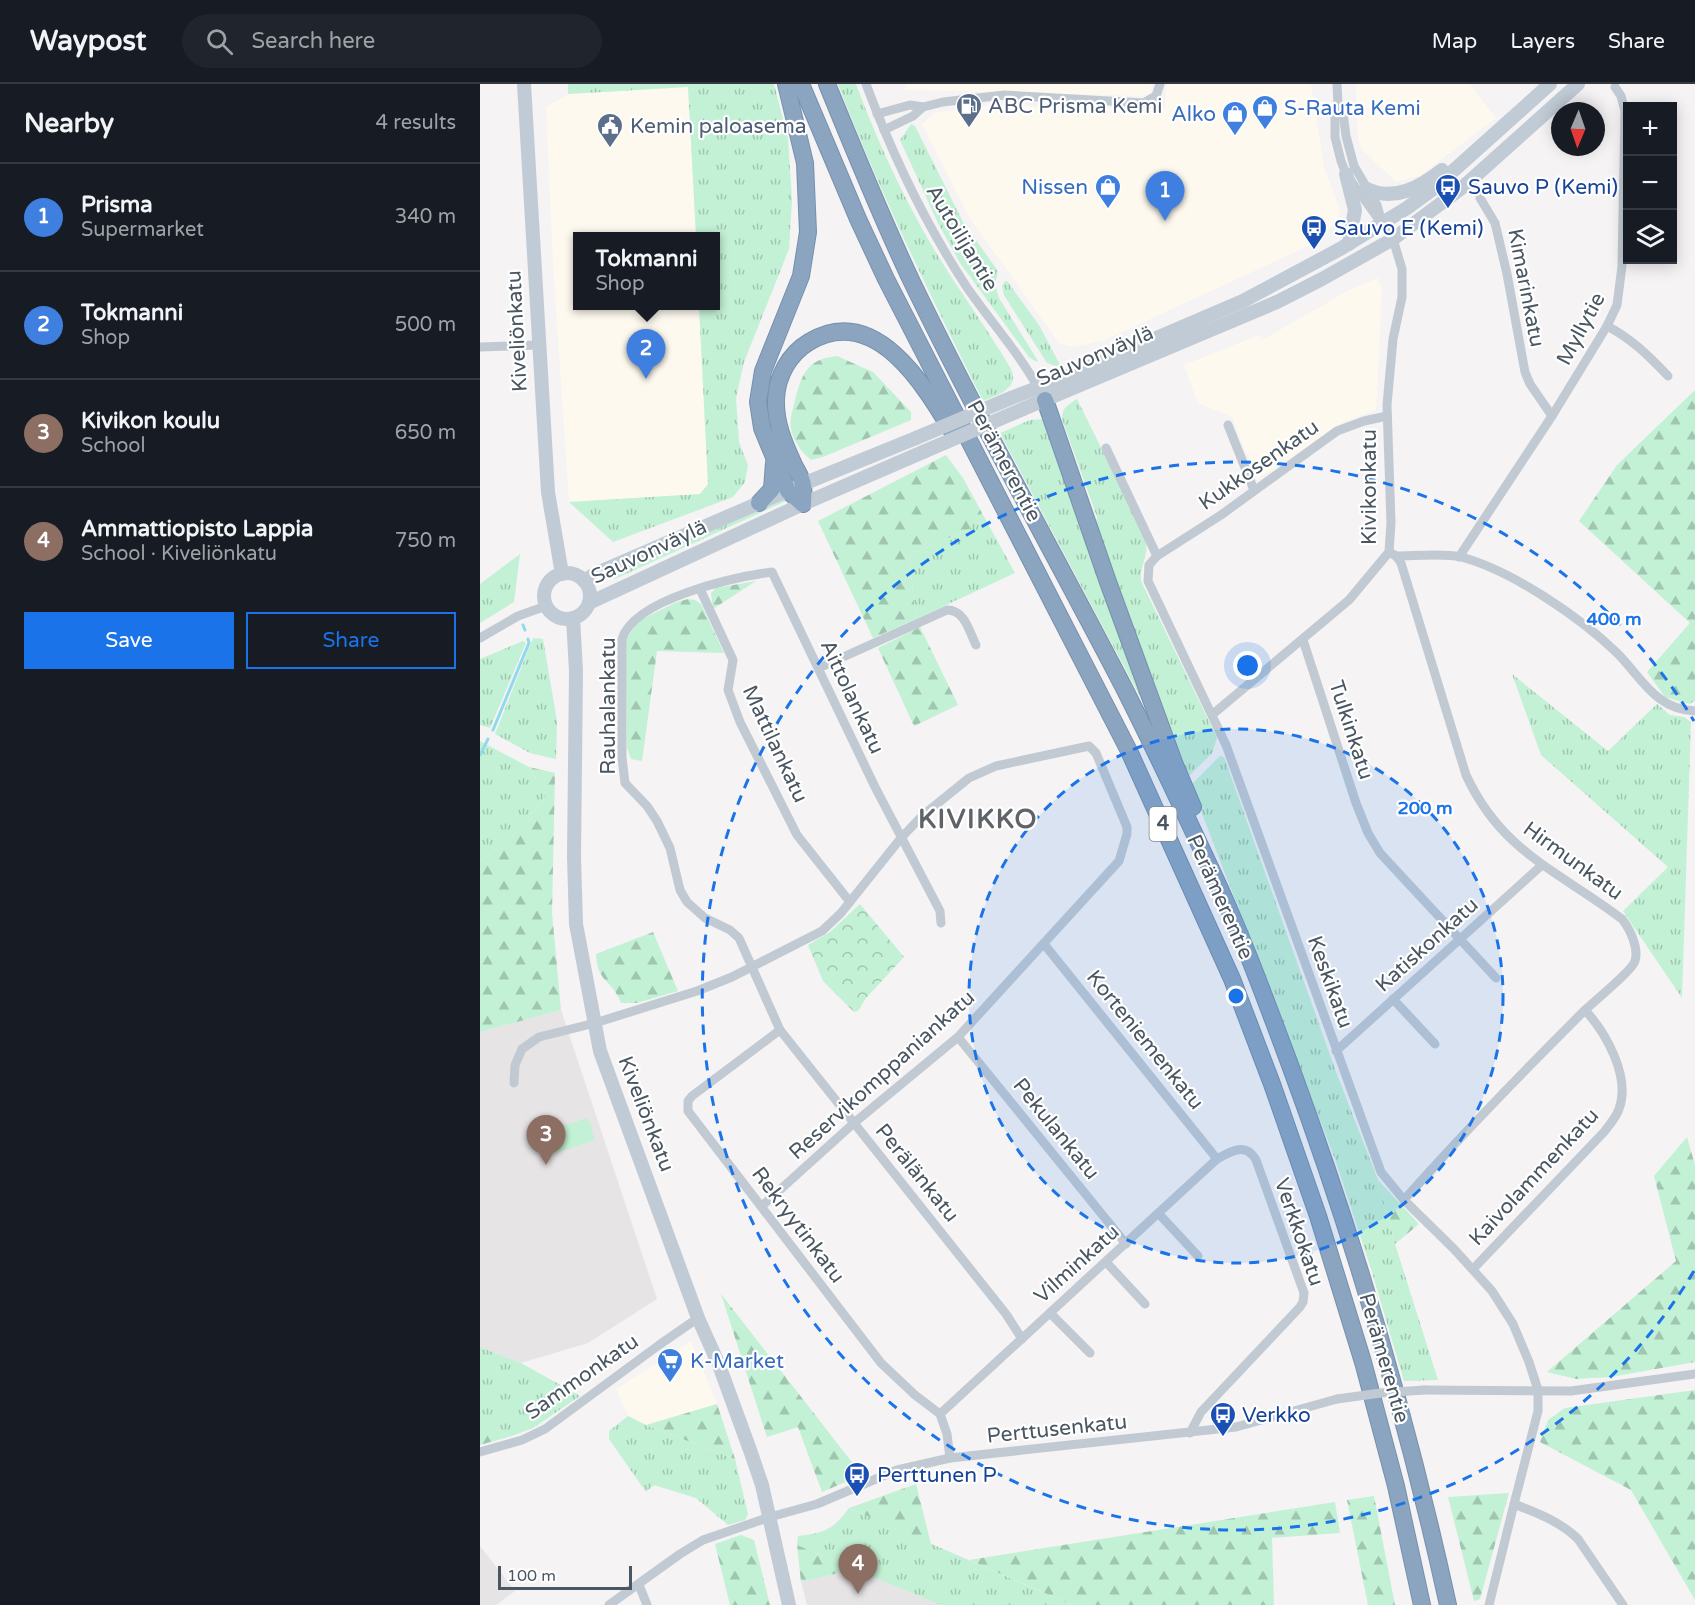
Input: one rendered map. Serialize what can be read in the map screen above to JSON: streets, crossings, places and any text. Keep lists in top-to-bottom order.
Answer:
{
  "streets": {
    "highway": ["Perämerentie", "4"],
    "main road": ["Kiveliönkatu", "Sauvonväylä"],
    "street": [
      "Autoilijantie",
      "Kimarinkatu",
      "Myllytie",
      "Kukkosenkatu",
      "Kivikonkatu",
      "Aittolankatu",
      "Rauhalankatu",
      "Tulkinkatu",
      "Mattilankatu",
      "Hirmunkatu",
      "Katiskonkatu",
      "Keskikatu",
      "Korteniemenkatu",
      "Reservikomppaniankatu",
      "Pekulankatu",
      "Perälänkatu",
      "Kaivolammenkatu",
      "Rekryytinkatu",
      "Verkkokatu",
      "Vilminkatu",
      "Sammonkatu",
      "Perttusenkatu"
    ]
  },
  "crossings": [
    ["Autoilijantie", "Sauvonväylä"],
    ["Kimarinkatu", "Myllytie"],
    ["Kiveliönkatu", "Sauvonväylä"],
    ["Kiveliönkatu", "Sammonkatu"],
    ["Kiveliönkatu", "Perttusenkatu"],
    ["Sauvonväylä", "Kivikonkatu"],
    ["Kukkosenkatu", "Kivikonkatu"],
    ["Kukkosenkatu", "Keskikatu"],
    ["Kivikonkatu", "Tulkinkatu"],
    ["Kivikonkatu", "Hirmunkatu"],
    ["Kivikonkatu", "Keskikatu"],
    ["Aittolankatu", "Rauhalankatu"],
    ["Aittolankatu", "Reservikomppaniankatu"],
    ["Rauhalankatu", "Mattilankatu"],
    ["Rauhalankatu", "Perälänkatu"],
    ["Tulkinkatu", "Katiskonkatu"],
    ["Hirmunkatu", "Katiskonkatu"],
    ["Hirmunkatu", "Keskikatu"],
    ["Hirmunkatu", "Kaivolammenkatu"],
    ["Katiskonkatu", "Keskikatu"],
    ["Keskikatu", "Kaivolammenkatu"],
    ["Keskikatu", "Perttusenkatu"],
    ["Korteniemenkatu", "Reservikomppaniankatu"],
    ["Korteniemenkatu", "Vilminkatu"],
    ["Reservikomppaniankatu", "Pekulankatu"],
    ["Reservikomppaniankatu", "Perälänkatu"],
    ["Reservikomppaniankatu", "Rekryytinkatu"],
    ["Pekulankatu", "Vilminkatu"],
    ["Perälänkatu", "Rekryytinkatu"],
    ["Perälänkatu", "Vilminkatu"],
    ["Rekryytinkatu", "Vilminkatu"],
    ["Verkkokatu", "Vilminkatu"],
    ["Verkkokatu", "Perttusenkatu"]
  ],
  "districts": ["KIVIKKO"],
  "places": {
    "fuel station": ["ABC Prisma Kemi"],
    "shop": ["S-Rauta Kemi", "Alko", "Nissen"],
    "public building": ["Kemin paloasema"],
    "bus stop": [
      "Sauvo P (Kemi)",
      "Sauvo E (Kemi)",
      "Verkko",
      "Perttunen P"
    ],
    "supermarket": ["K-Market"]
  },
  "scale_bar": "100 m",
  "north": "bottom",
  "page": {
    "header": "Waypost",
    "search": "Search here",
    "nav": ["Map", "Layers", "Share"],
    "heading": ["Nearby", "4 results"],
    "map_buttons": ["+", "−"],
    "list": [
      {
        "mark": "1",
        "name": "Prisma",
        "note": "Supermarket",
        "value": "340 m"
      },
      {
        "mark": "2",
        "name": "Tokmanni",
        "note": "Shop",
        "value": "500 m"
      },
      {
        "mark": "3",
        "name": "Kivikon koulu",
        "note": "School",
        "value": "650 m"
      },
      {
        "mark": "4",
        "name": "Ammattiopisto Lappia",
        "note": "School · Kiveliönkatu",
        "value": "750 m"
      }
    ],
    "pins": [
      "1",
      "2",
      "3",
      "4"
    ],
    "popup": ["Tokmanni", "Shop"],
    "buttons": ["Save", "Share"],
    "scale": "100 m"
  },
  "rings": ["400 m", "200 m"]
}
